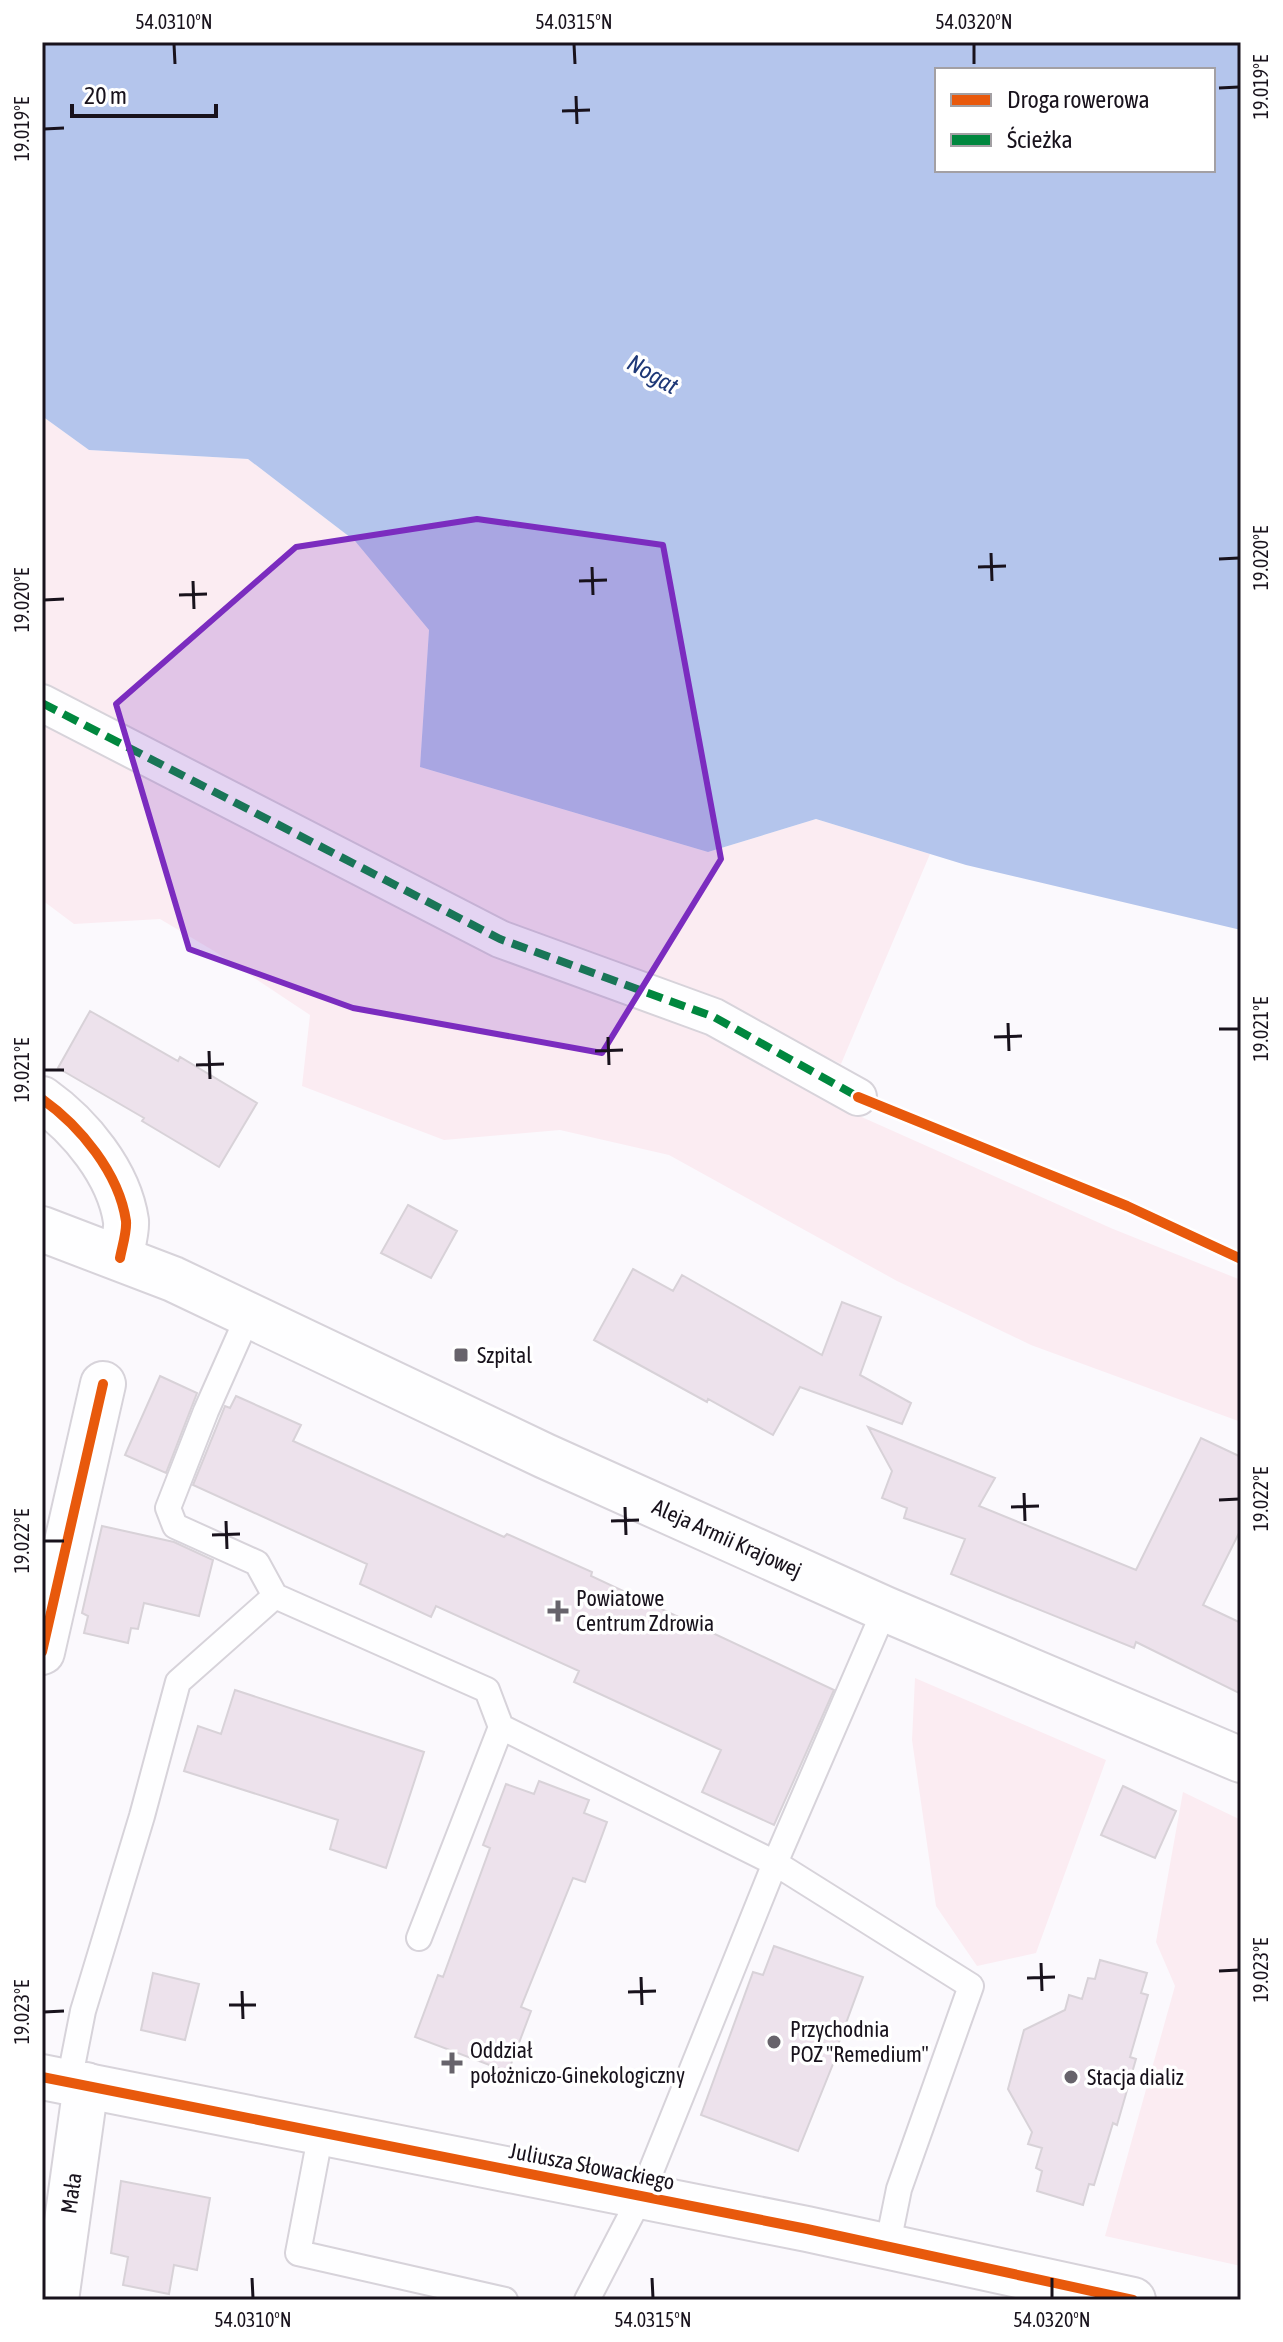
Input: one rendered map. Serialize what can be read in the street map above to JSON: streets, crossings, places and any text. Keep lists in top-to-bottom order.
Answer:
{
  "streets": {
    "street": ["Aleja Armii Krajowej", "Juliusza Słowackiego", "Mała"]
  },
  "crossings": [
    ["Juliusza Słowackiego", "Mała"]
  ],
  "water": ["Nogat"],
  "places": {
    "transit": ["Szpital"],
    "health": ["Powiatowe Centrum Zdrowia", "Oddział położniczo-Ginekologiczny"],
    "other": ["Przychodnia POZ \"Remedium\"", "Stacja dializ"]
  },
  "legend": ["Droga rowerowa", "Ścieżka"],
  "scale_bar": "20 m",
  "coordinates": [
    "54.0310°N",
    "54.0315°N",
    "54.0320°N",
    "19.019°E",
    "19.020°E",
    "19.021°E",
    "19.022°E",
    "19.023°E"
  ]
}
